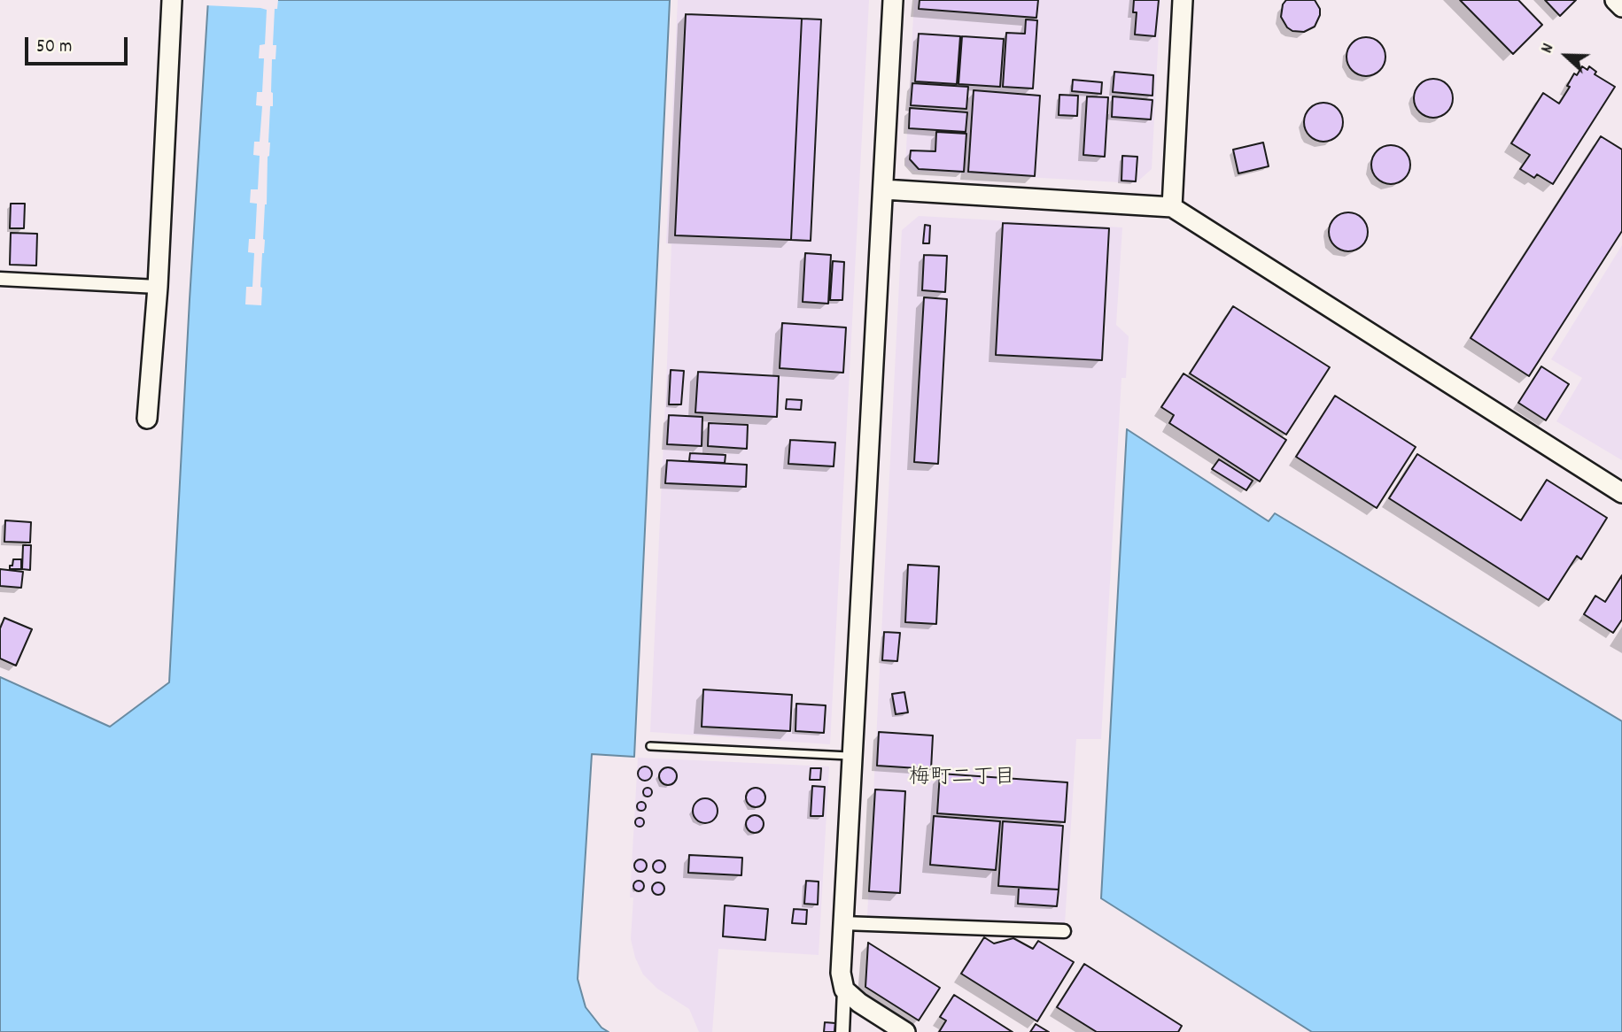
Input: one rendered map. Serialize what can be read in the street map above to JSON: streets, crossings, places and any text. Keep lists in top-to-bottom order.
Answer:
{
  "districts": ["梅町二丁目"],
  "scale_bar": "50 m",
  "north": "left"
}
